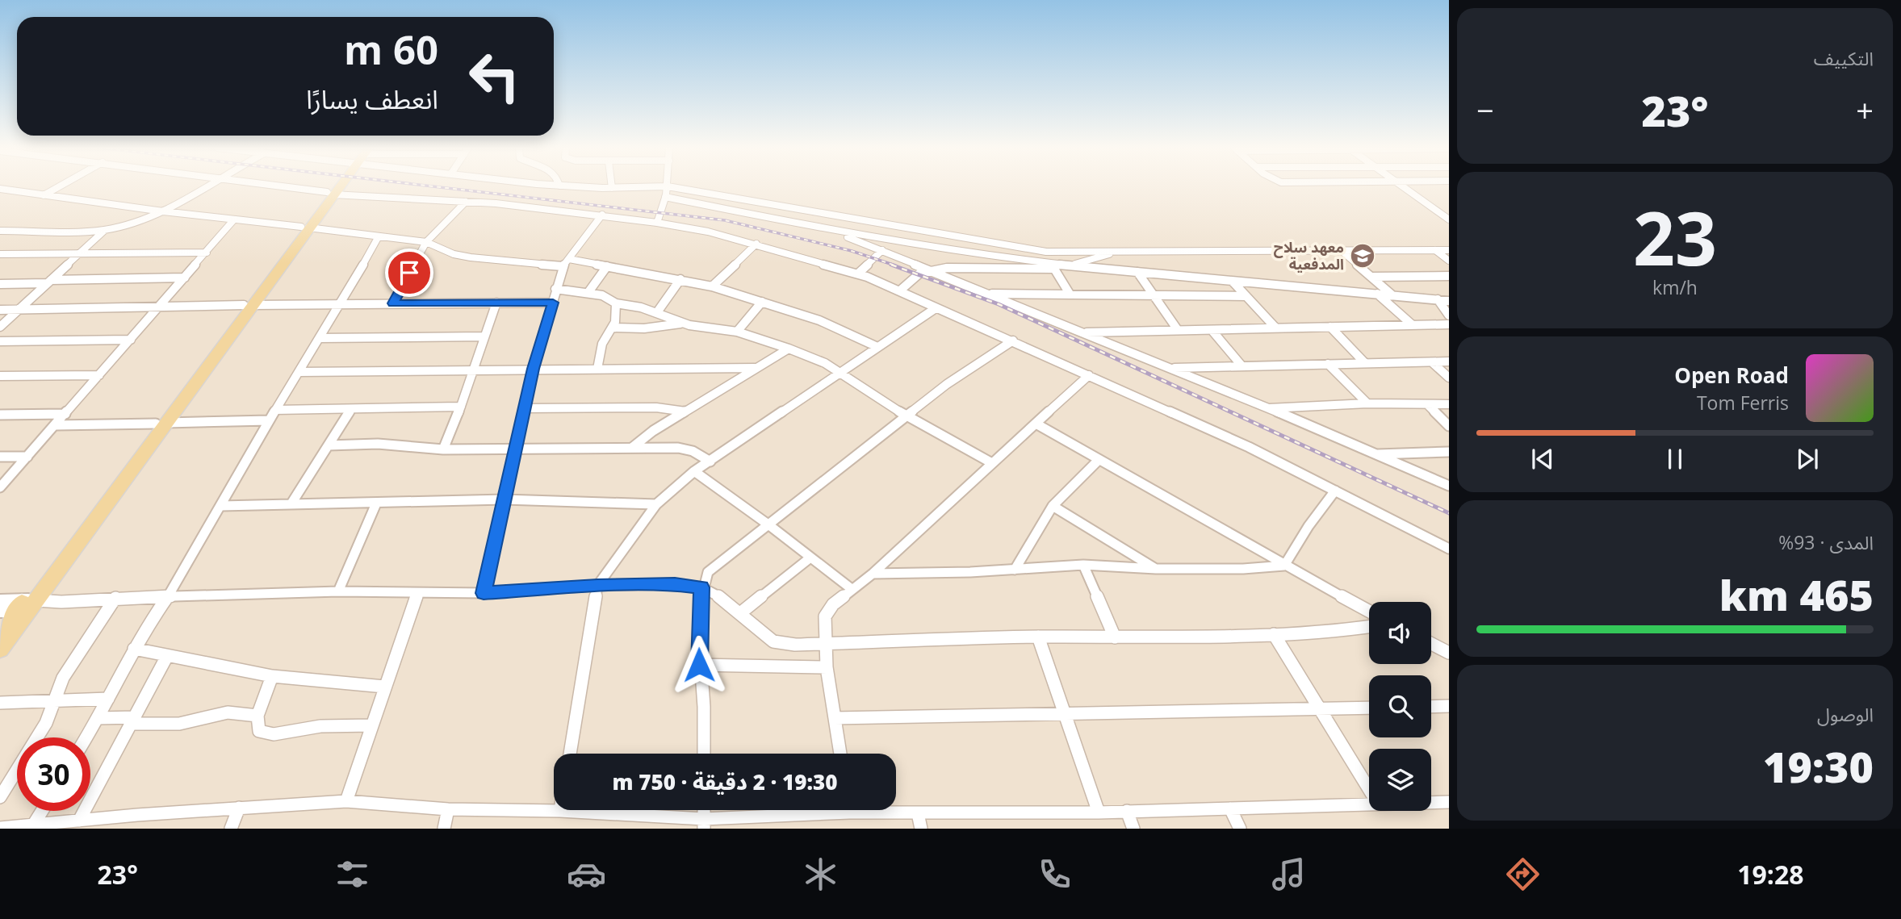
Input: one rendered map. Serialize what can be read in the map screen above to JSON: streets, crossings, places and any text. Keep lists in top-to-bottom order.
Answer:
{
  "places": {
    "school or university": ["معهد سلاح المدفعية"]
  },
  "page": {
    "tile": [
      "التكييف",
      ["23", "km/h"],
      ["المدى · 93%", "465 km"],
      ["الوصول", "19:30"]
    ],
    "turn": ["60 m", "انعطف يسارًا"],
    "heat": ["−", "23°", "+"],
    "song": ["Open Road", "Tom Ferris"],
    "limit": "30",
    "trip": "19:30 · 2 دقيقة · 750 m",
    "tabs": ["19:28", "23°"]
  }
}
